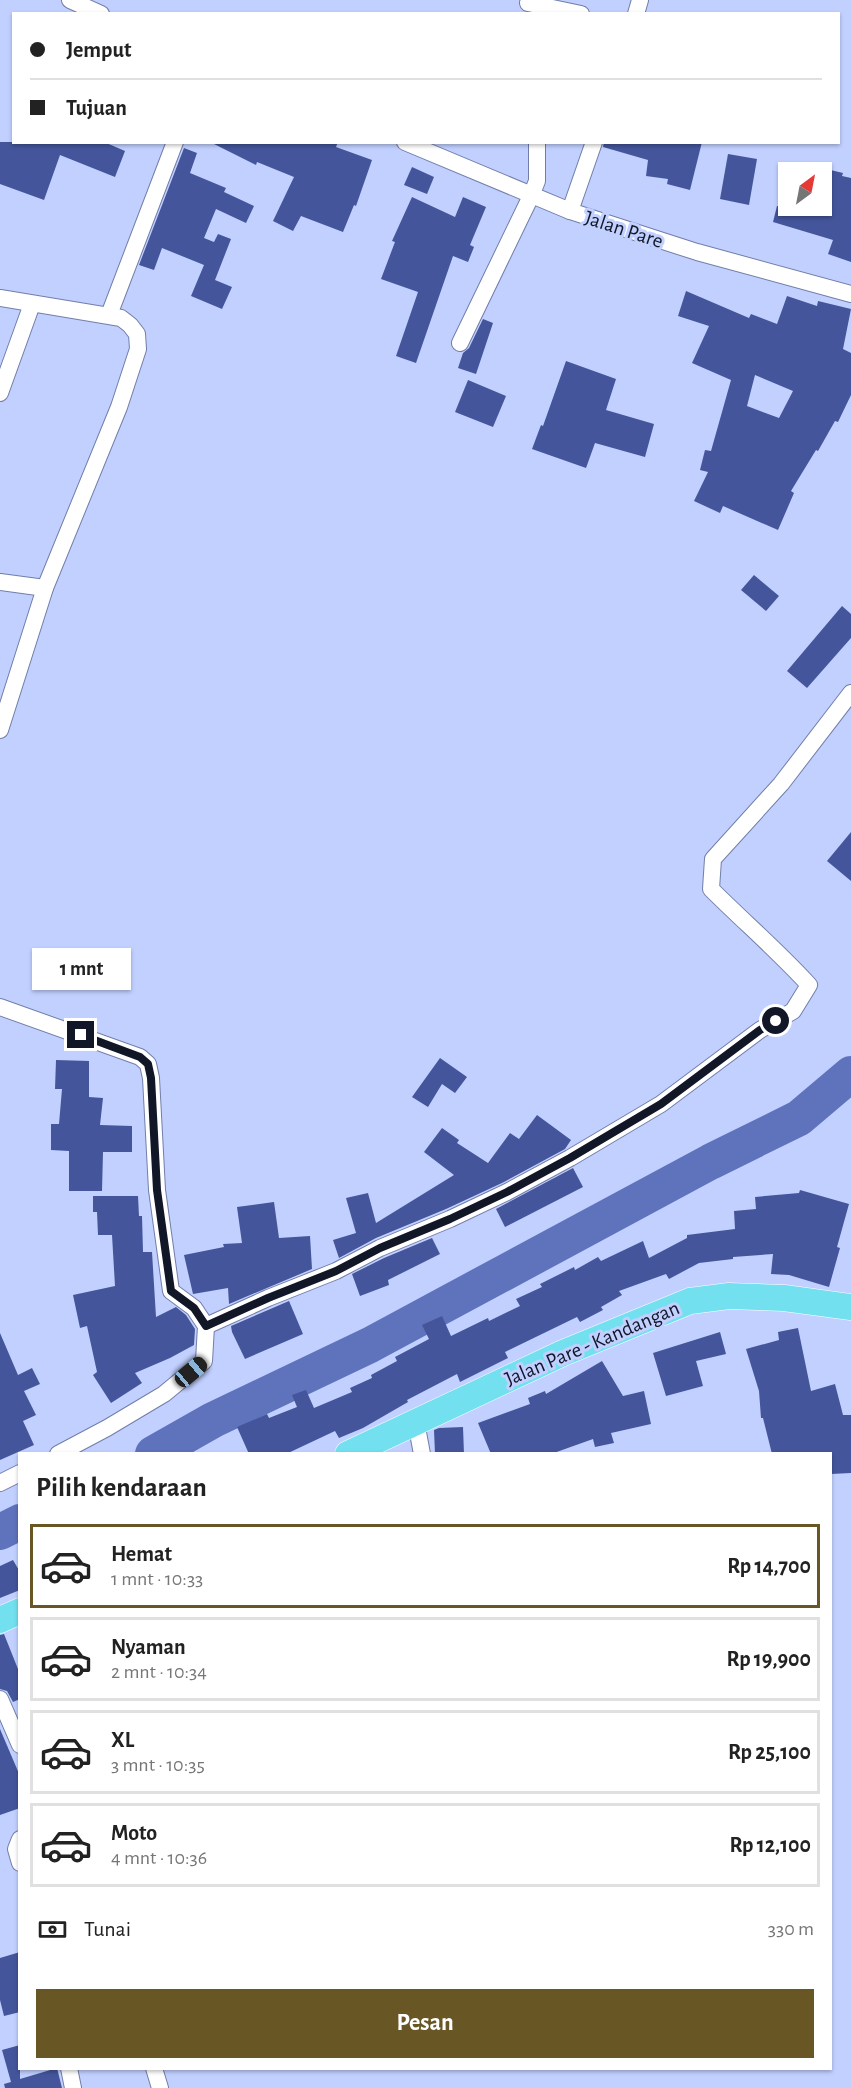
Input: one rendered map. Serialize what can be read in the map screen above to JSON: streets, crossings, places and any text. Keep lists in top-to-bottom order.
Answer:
{
  "streets": {
    "main road": ["Jalan Pare - Kandangan"],
    "street": ["Jalan Pare"]
  },
  "north": "top right",
  "page": {
    "banner": ["Jemput", "Tujuan"],
    "bubble": "1 mnt",
    "heading": "Pilih kendaraan",
    "list": [
      {
        "name": "Hemat",
        "note": "1 mnt · 10:33",
        "value": "Rp 14,700"
      },
      {
        "name": "Nyaman",
        "note": "2 mnt · 10:34",
        "value": "Rp 19,900"
      },
      {
        "name": "XL",
        "note": "3 mnt · 10:35",
        "value": "Rp 25,100"
      },
      {
        "name": "Moto",
        "note": "4 mnt · 10:36",
        "value": "Rp 12,100"
      }
    ],
    "pay": ["Tunai", "330 m"],
    "buttons": "Pesan"
  }
}
